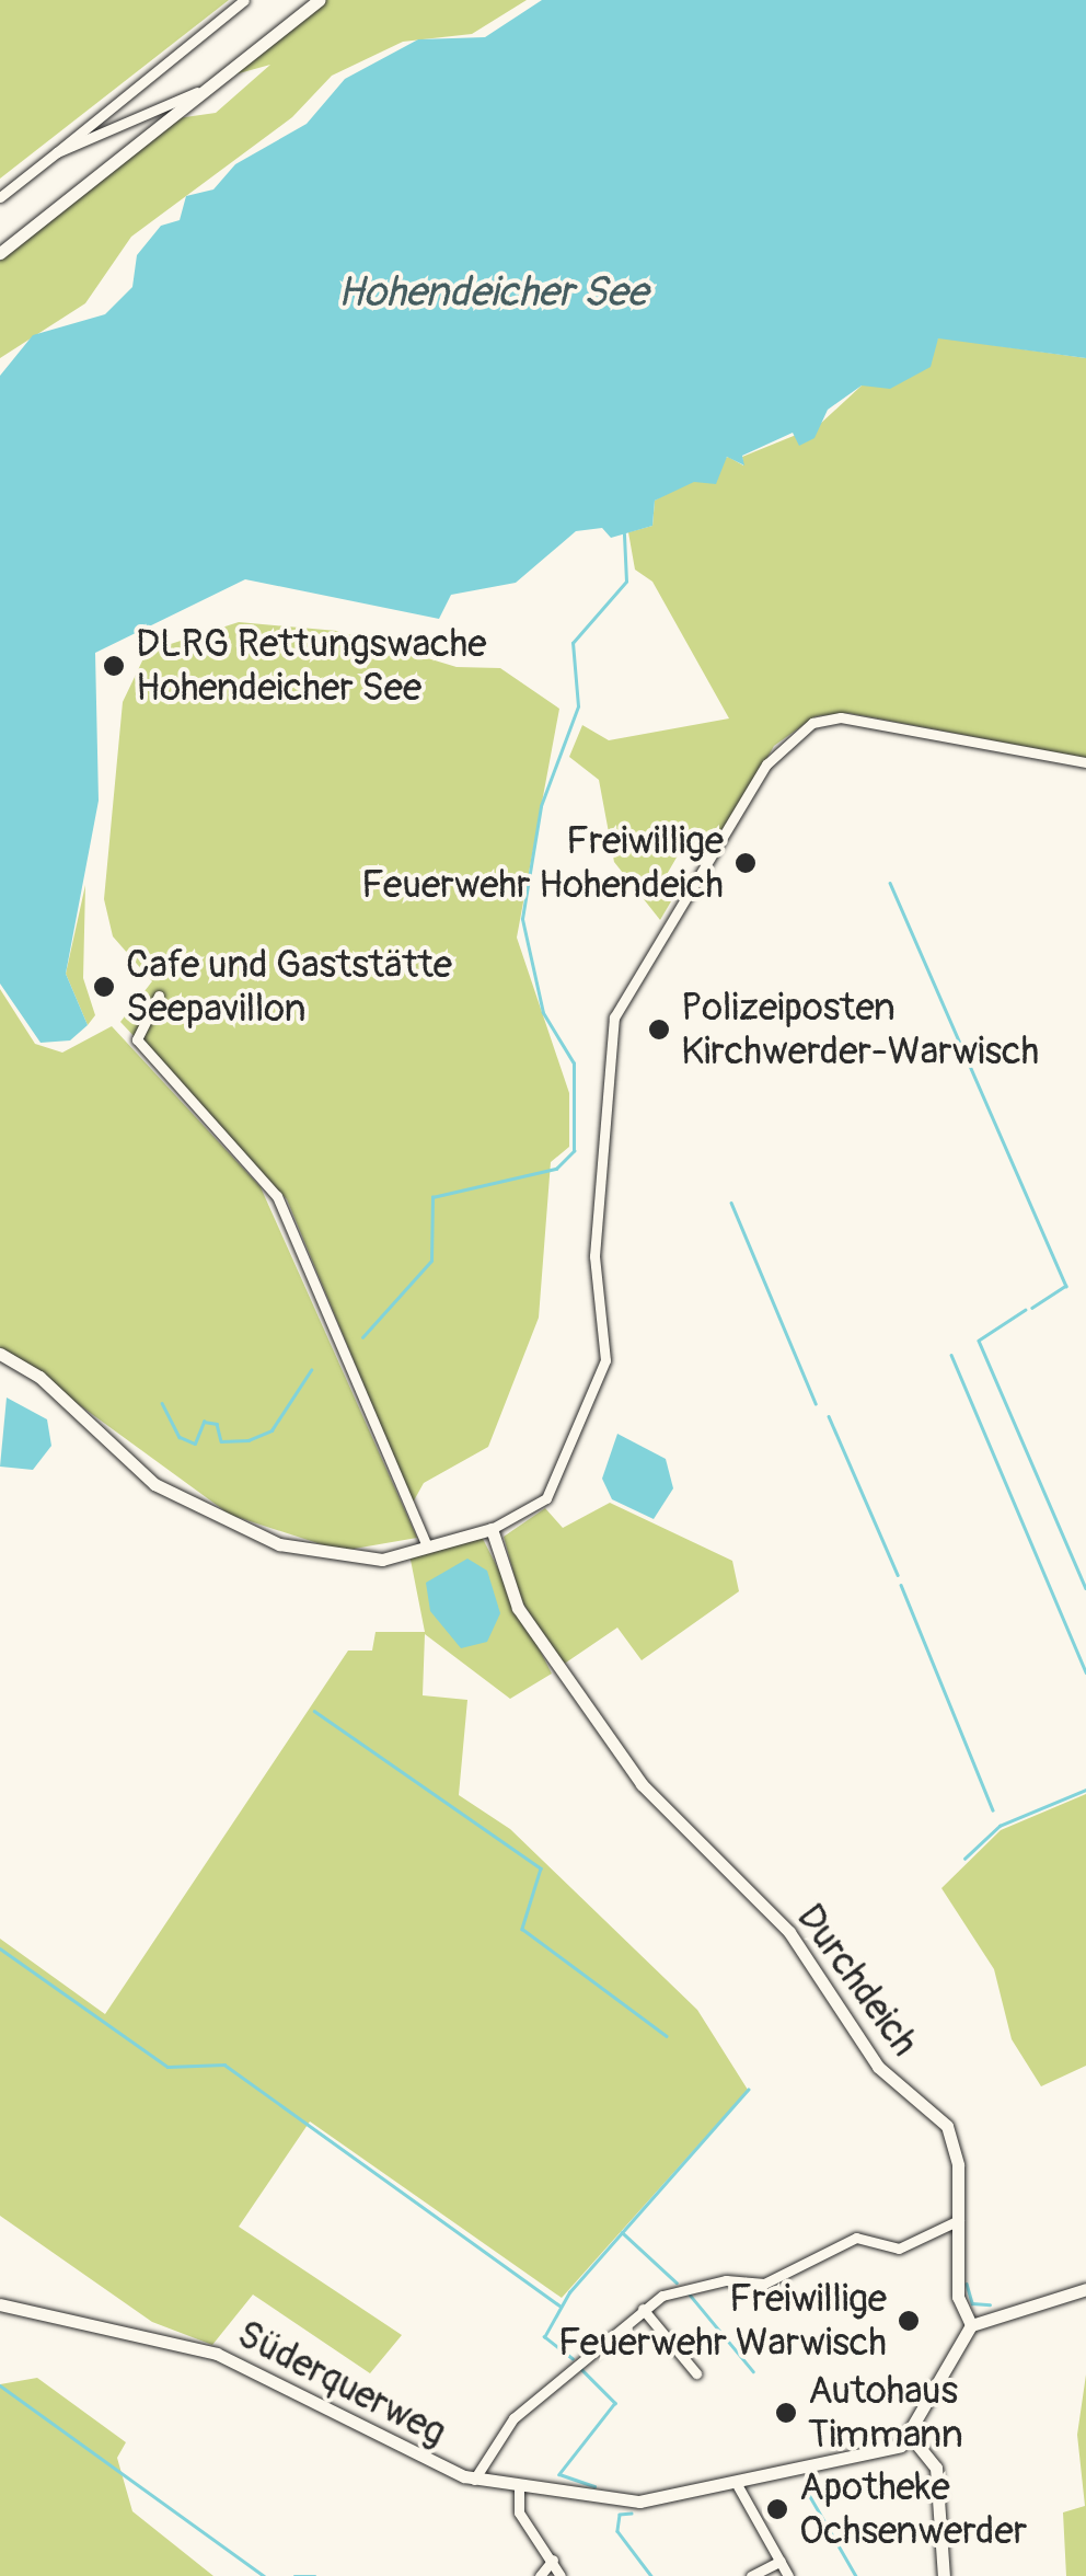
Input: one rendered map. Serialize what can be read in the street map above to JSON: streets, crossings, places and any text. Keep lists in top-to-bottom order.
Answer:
{
  "streets": {
    "street": ["Durchdeich", "Süderquerweg"]
  },
  "water": ["Hohendeicher See"],
  "places": [
    "DLRG Rettungswache Hohendeicher See",
    "Freiwillige Feuerwehr Hohendeich",
    "Cafe und Gaststätte Seepavillon",
    "Polizeiposten Kirchwerder-Warwisch",
    "Freiwillige Feuerwehr Warwisch",
    "Autohaus Timmann",
    "Apotheke Ochsenwerder"
  ]
}
